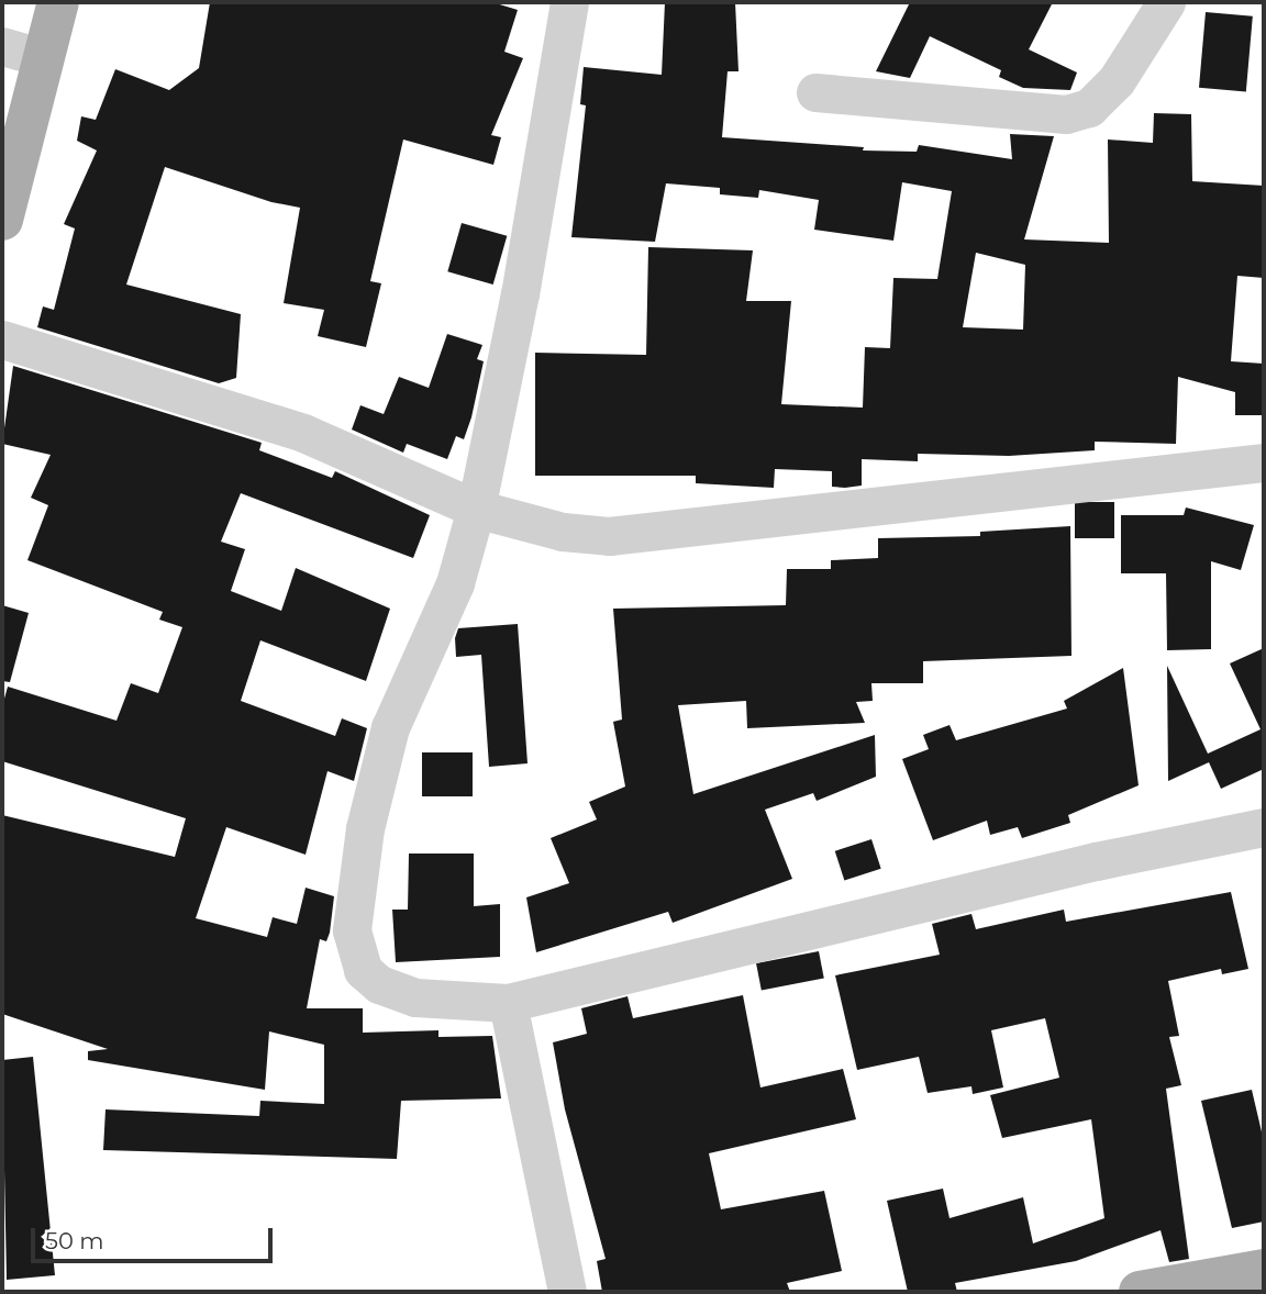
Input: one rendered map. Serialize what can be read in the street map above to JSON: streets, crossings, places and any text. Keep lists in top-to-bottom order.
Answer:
{
  "scale_bar": "50 m"
}
